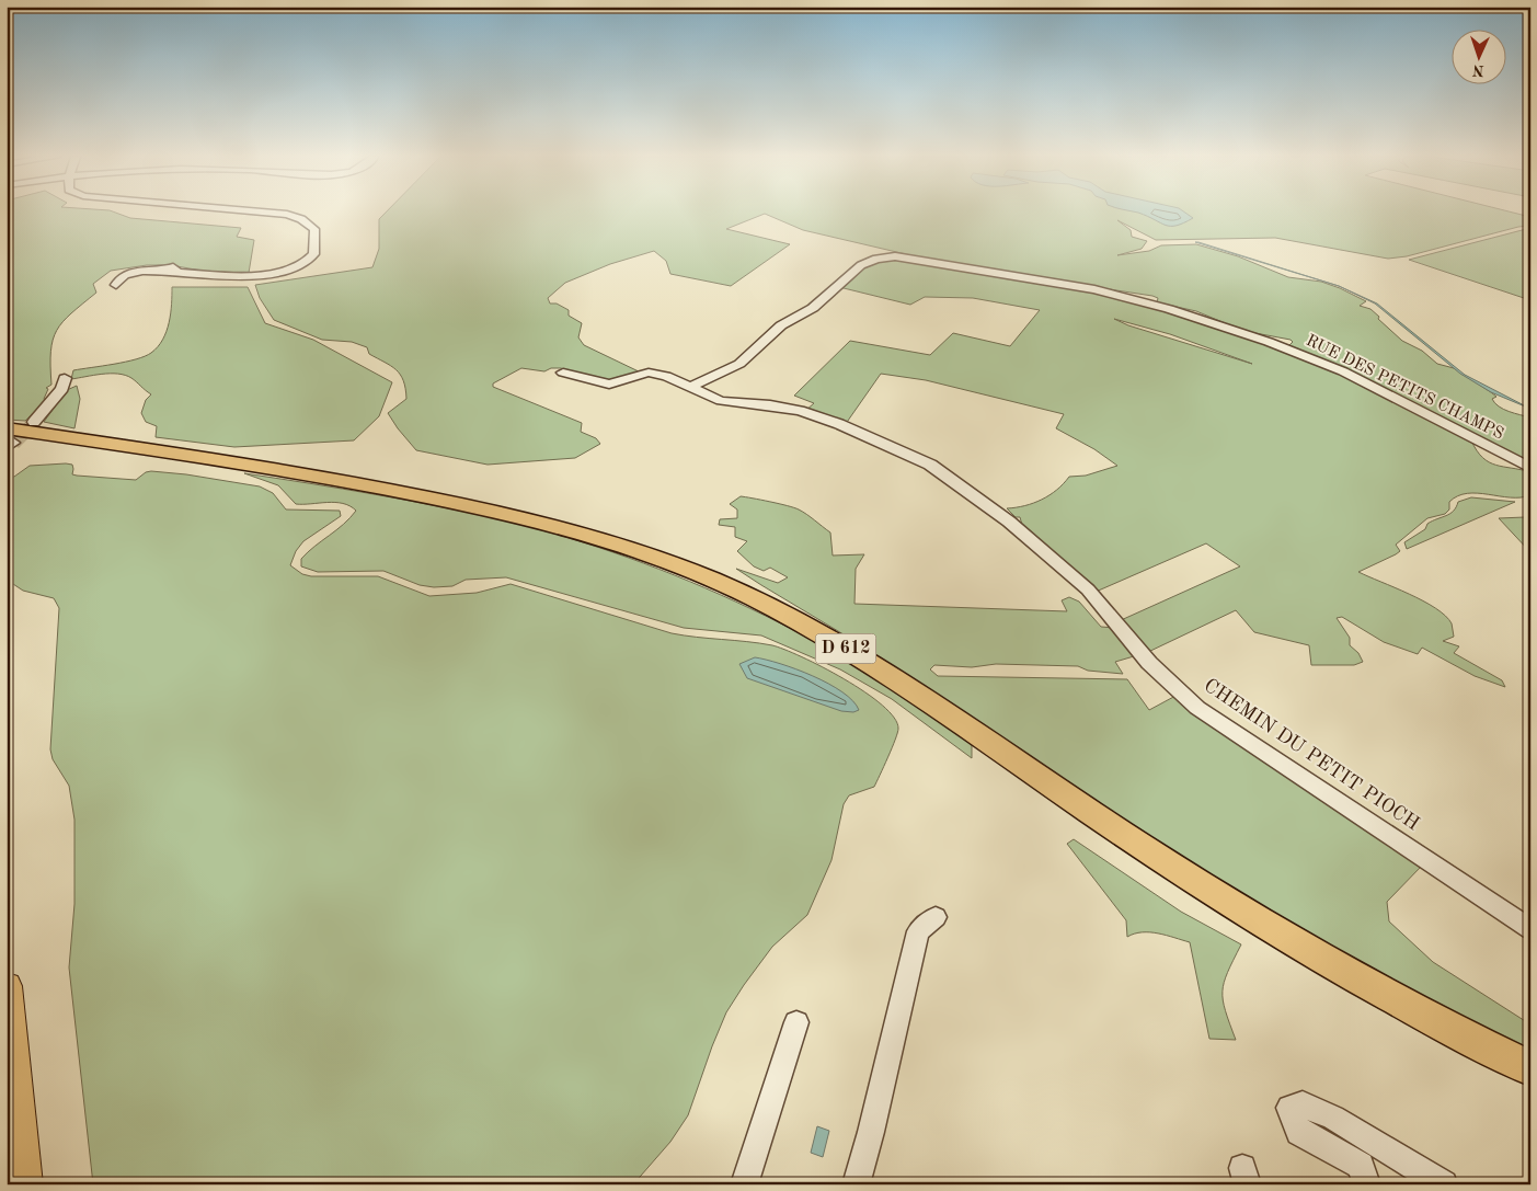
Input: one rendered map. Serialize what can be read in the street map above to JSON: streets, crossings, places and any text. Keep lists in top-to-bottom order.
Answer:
{
  "streets": {
    "highway": ["D 612"],
    "street": ["RUE DES PETITS CHAMPS", "CHEMIN DU PETIT PIOCH"]
  },
  "crossings": [
    ["RUE DES PETITS CHAMPS", "CHEMIN DU PETIT PIOCH"]
  ],
  "north": "bottom"
}
